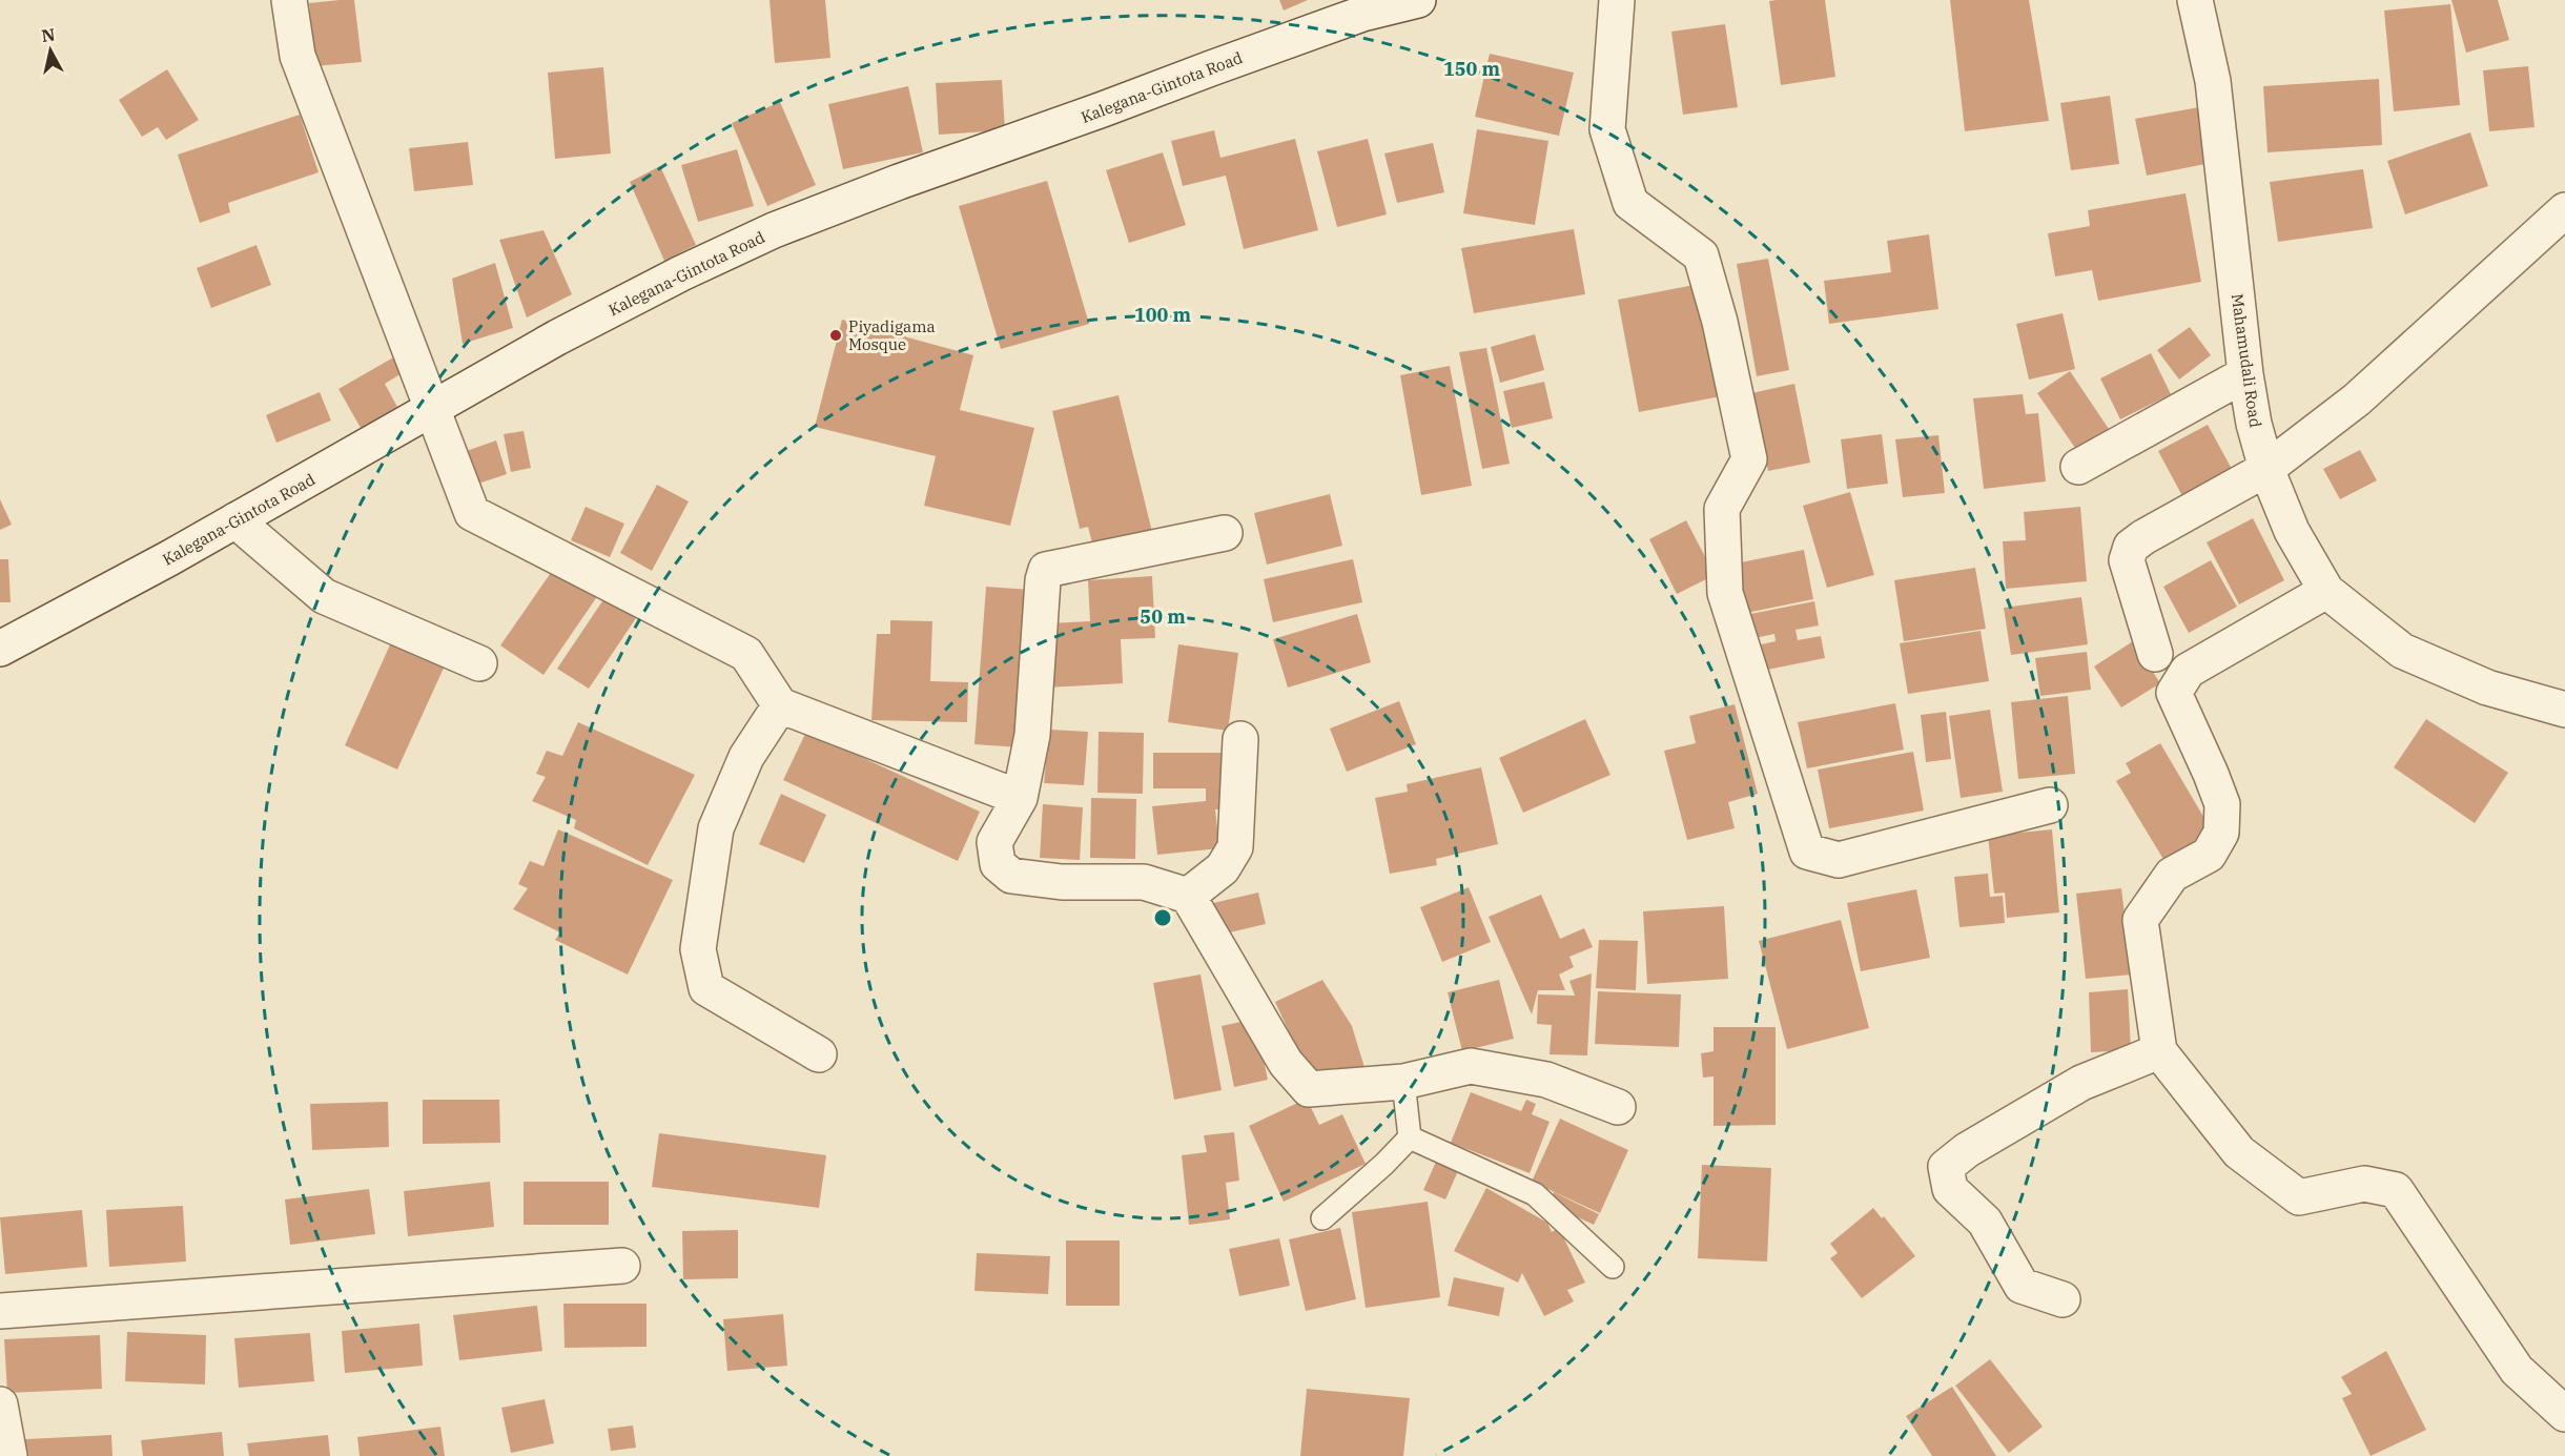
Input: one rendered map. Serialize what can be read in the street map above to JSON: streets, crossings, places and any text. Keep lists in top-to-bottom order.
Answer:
{
  "streets": {
    "street": ["Kalegana-Gintota Road", "Mahamudali Road"]
  },
  "places": ["Piyadigama Mosque"],
  "north": "top",
  "rings": ["150 m", "100 m", "50 m"]
}
